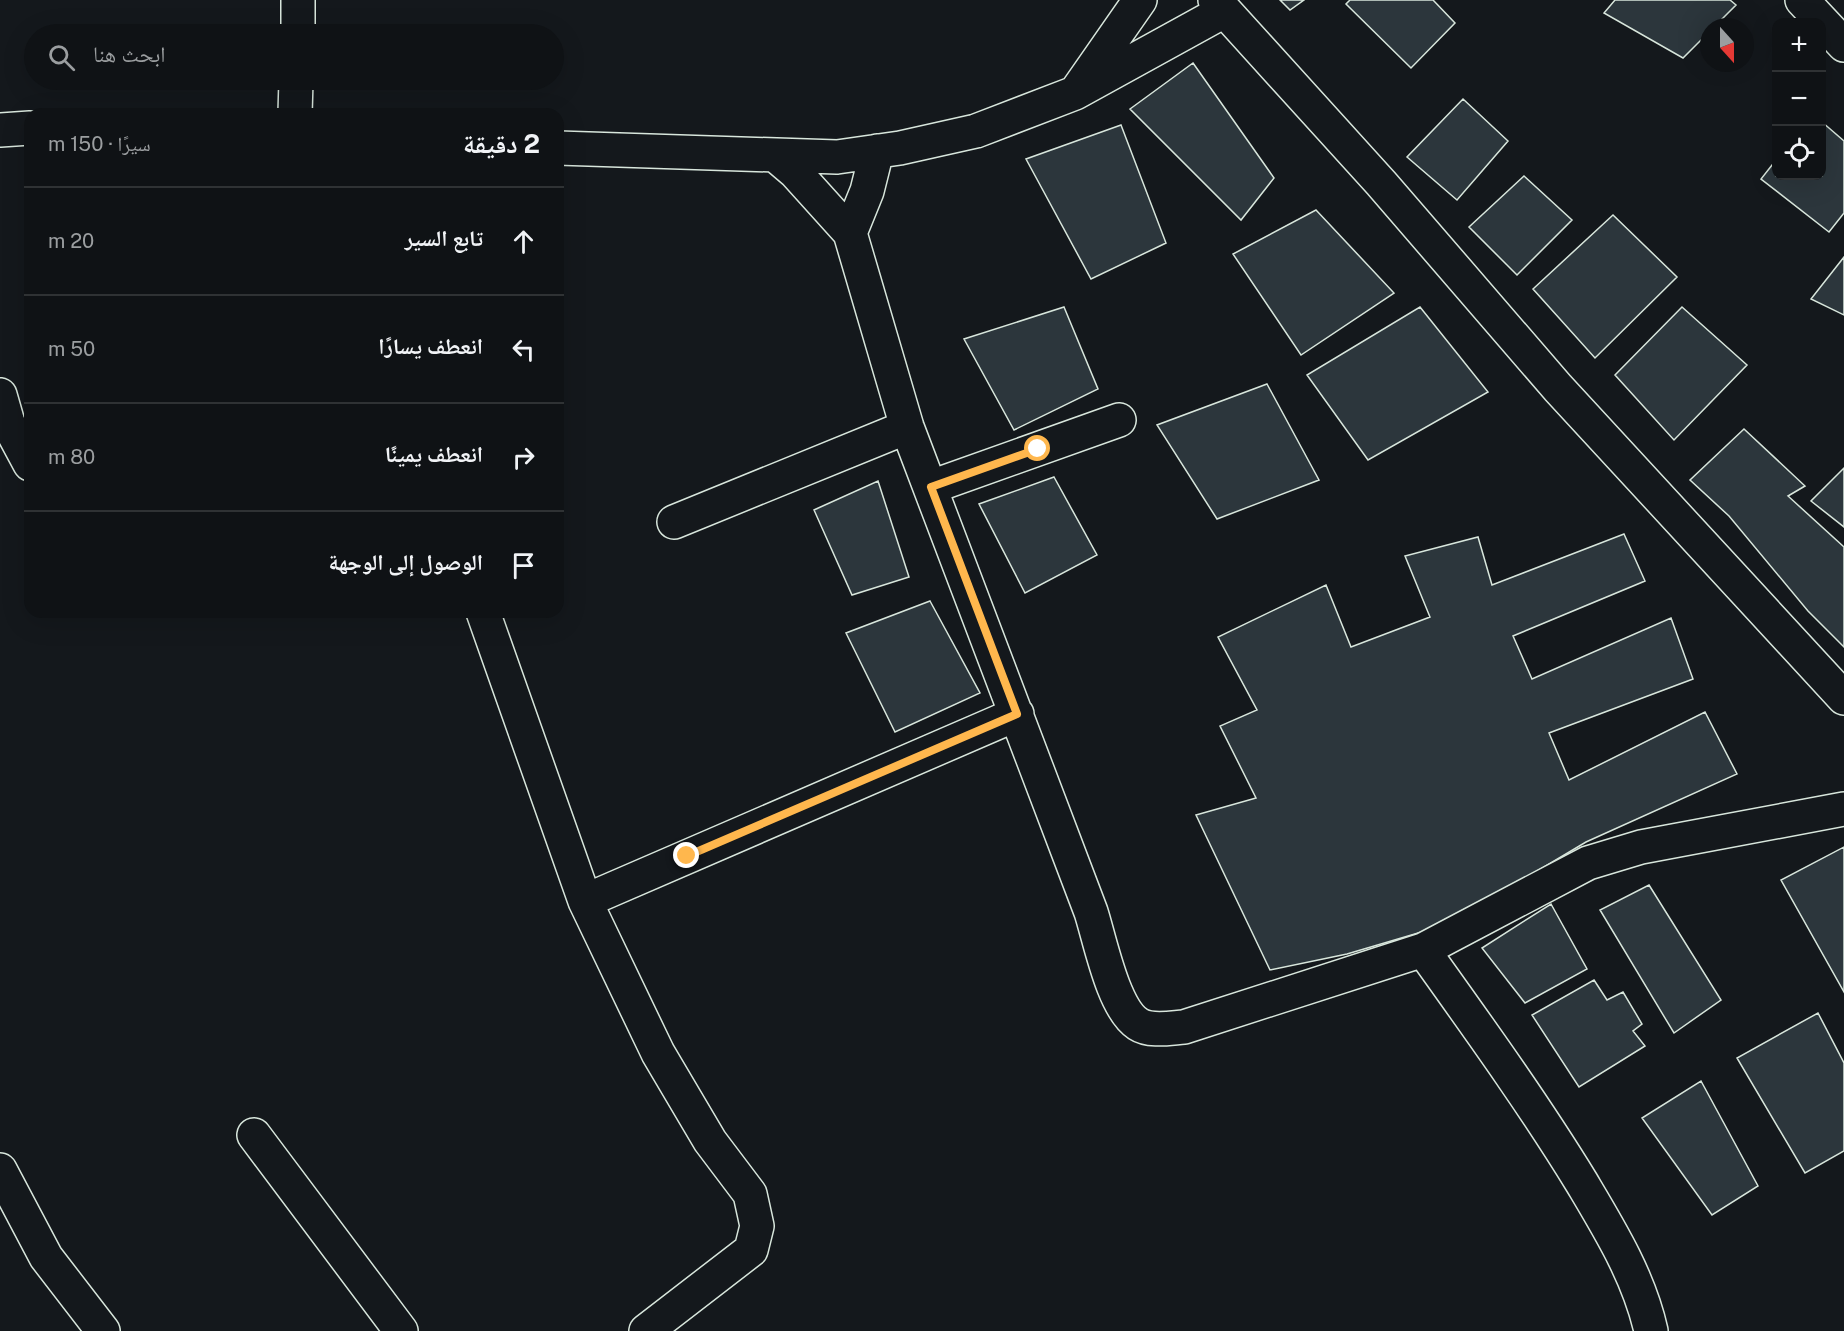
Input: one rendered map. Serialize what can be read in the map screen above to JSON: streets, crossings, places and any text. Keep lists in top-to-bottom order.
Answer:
{
  "north": "bottom",
  "page": {
    "map_buttons": ["+", "−"],
    "search": "ابحث هنا",
    "heading": ["2 دقيقة", "سيرًا · 150 m"],
    "list": [
      ["تابع السير", "20 m"],
      ["انعطف يسارًا", "50 m"],
      ["انعطف يمينًا", "80 m"],
      "الوصول إلى الوجهة"
    ]
  }
}
